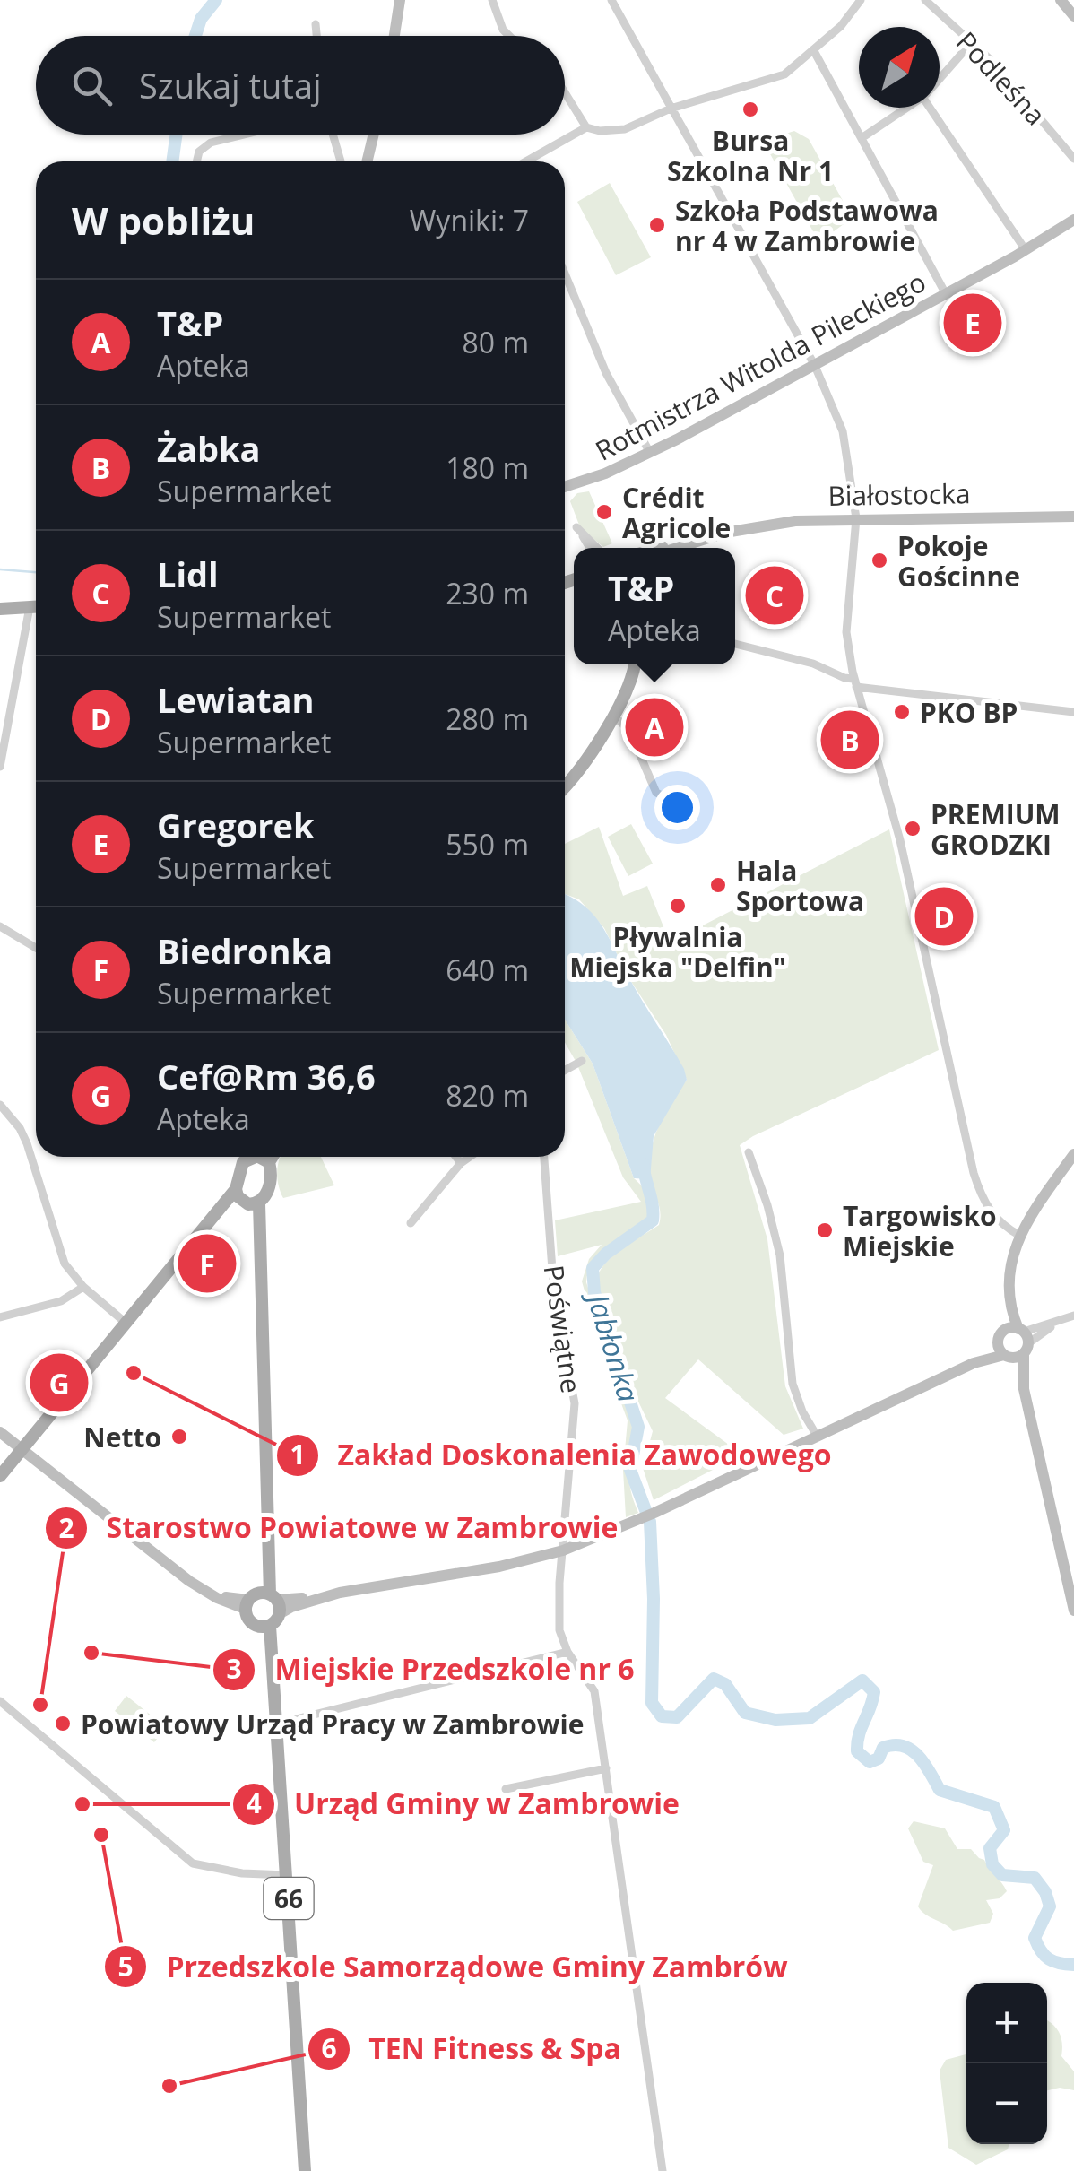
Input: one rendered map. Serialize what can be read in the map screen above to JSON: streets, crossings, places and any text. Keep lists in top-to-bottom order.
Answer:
{
  "streets": {
    "main road": ["66"],
    "street": [
      "Podleśna",
      "Rotmistrza Witolda Pileckiego",
      "Białostocka",
      "Poświątne"
    ]
  },
  "water": ["Jabłonka"],
  "places": [
    "Bursa Szkolna Nr 1",
    "Szkoła Podstawowa nr 4 w Zambrowie",
    "Crédit Agricole",
    "Pokoje Gościnne",
    "PKO BP",
    "PREMIUM GRODZKI",
    "Hala Sportowa",
    "Pływalnia Miejska \"Delfin\"",
    "Targowisko Miejskie",
    "Zakład Doskonalenia Zawodowego",
    "Netto",
    "Miejskie Przedszkole nr 6",
    "Starostwo Powiatowe w Zambrowie",
    "Powiatowy Urząd Pracy w Zambrowie",
    "Urząd Gminy w Zambrowie",
    "Przedszkole Samorządowe Gminy Zambrów",
    "TEN Fitness & Spa"
  ],
  "north": "top right",
  "page": {
    "search": "Szukaj tutaj",
    "heading": ["W pobliżu", "Wyniki: 7"],
    "list": [
      {
        "mark": "A",
        "name": "T&P",
        "note": "Apteka",
        "value": "80 m"
      },
      {
        "mark": "B",
        "name": "Żabka",
        "note": "Supermarket",
        "value": "180 m"
      },
      {
        "mark": "C",
        "name": "Lidl",
        "note": "Supermarket",
        "value": "230 m"
      },
      {
        "mark": "D",
        "name": "Lewiatan",
        "note": "Supermarket",
        "value": "280 m"
      },
      {
        "mark": "E",
        "name": "Gregorek",
        "note": "Supermarket",
        "value": "550 m"
      },
      {
        "mark": "F",
        "name": "Biedronka",
        "note": "Supermarket",
        "value": "640 m"
      },
      {
        "mark": "G",
        "name": "Cef@Rm 36,6",
        "note": "Apteka",
        "value": "820 m"
      }
    ],
    "pins": [
      "E",
      "C",
      "A",
      "B",
      "D",
      "F",
      "G"
    ],
    "popup": ["T&P", "Apteka"],
    "map_buttons": ["+", "−"]
  }
}
